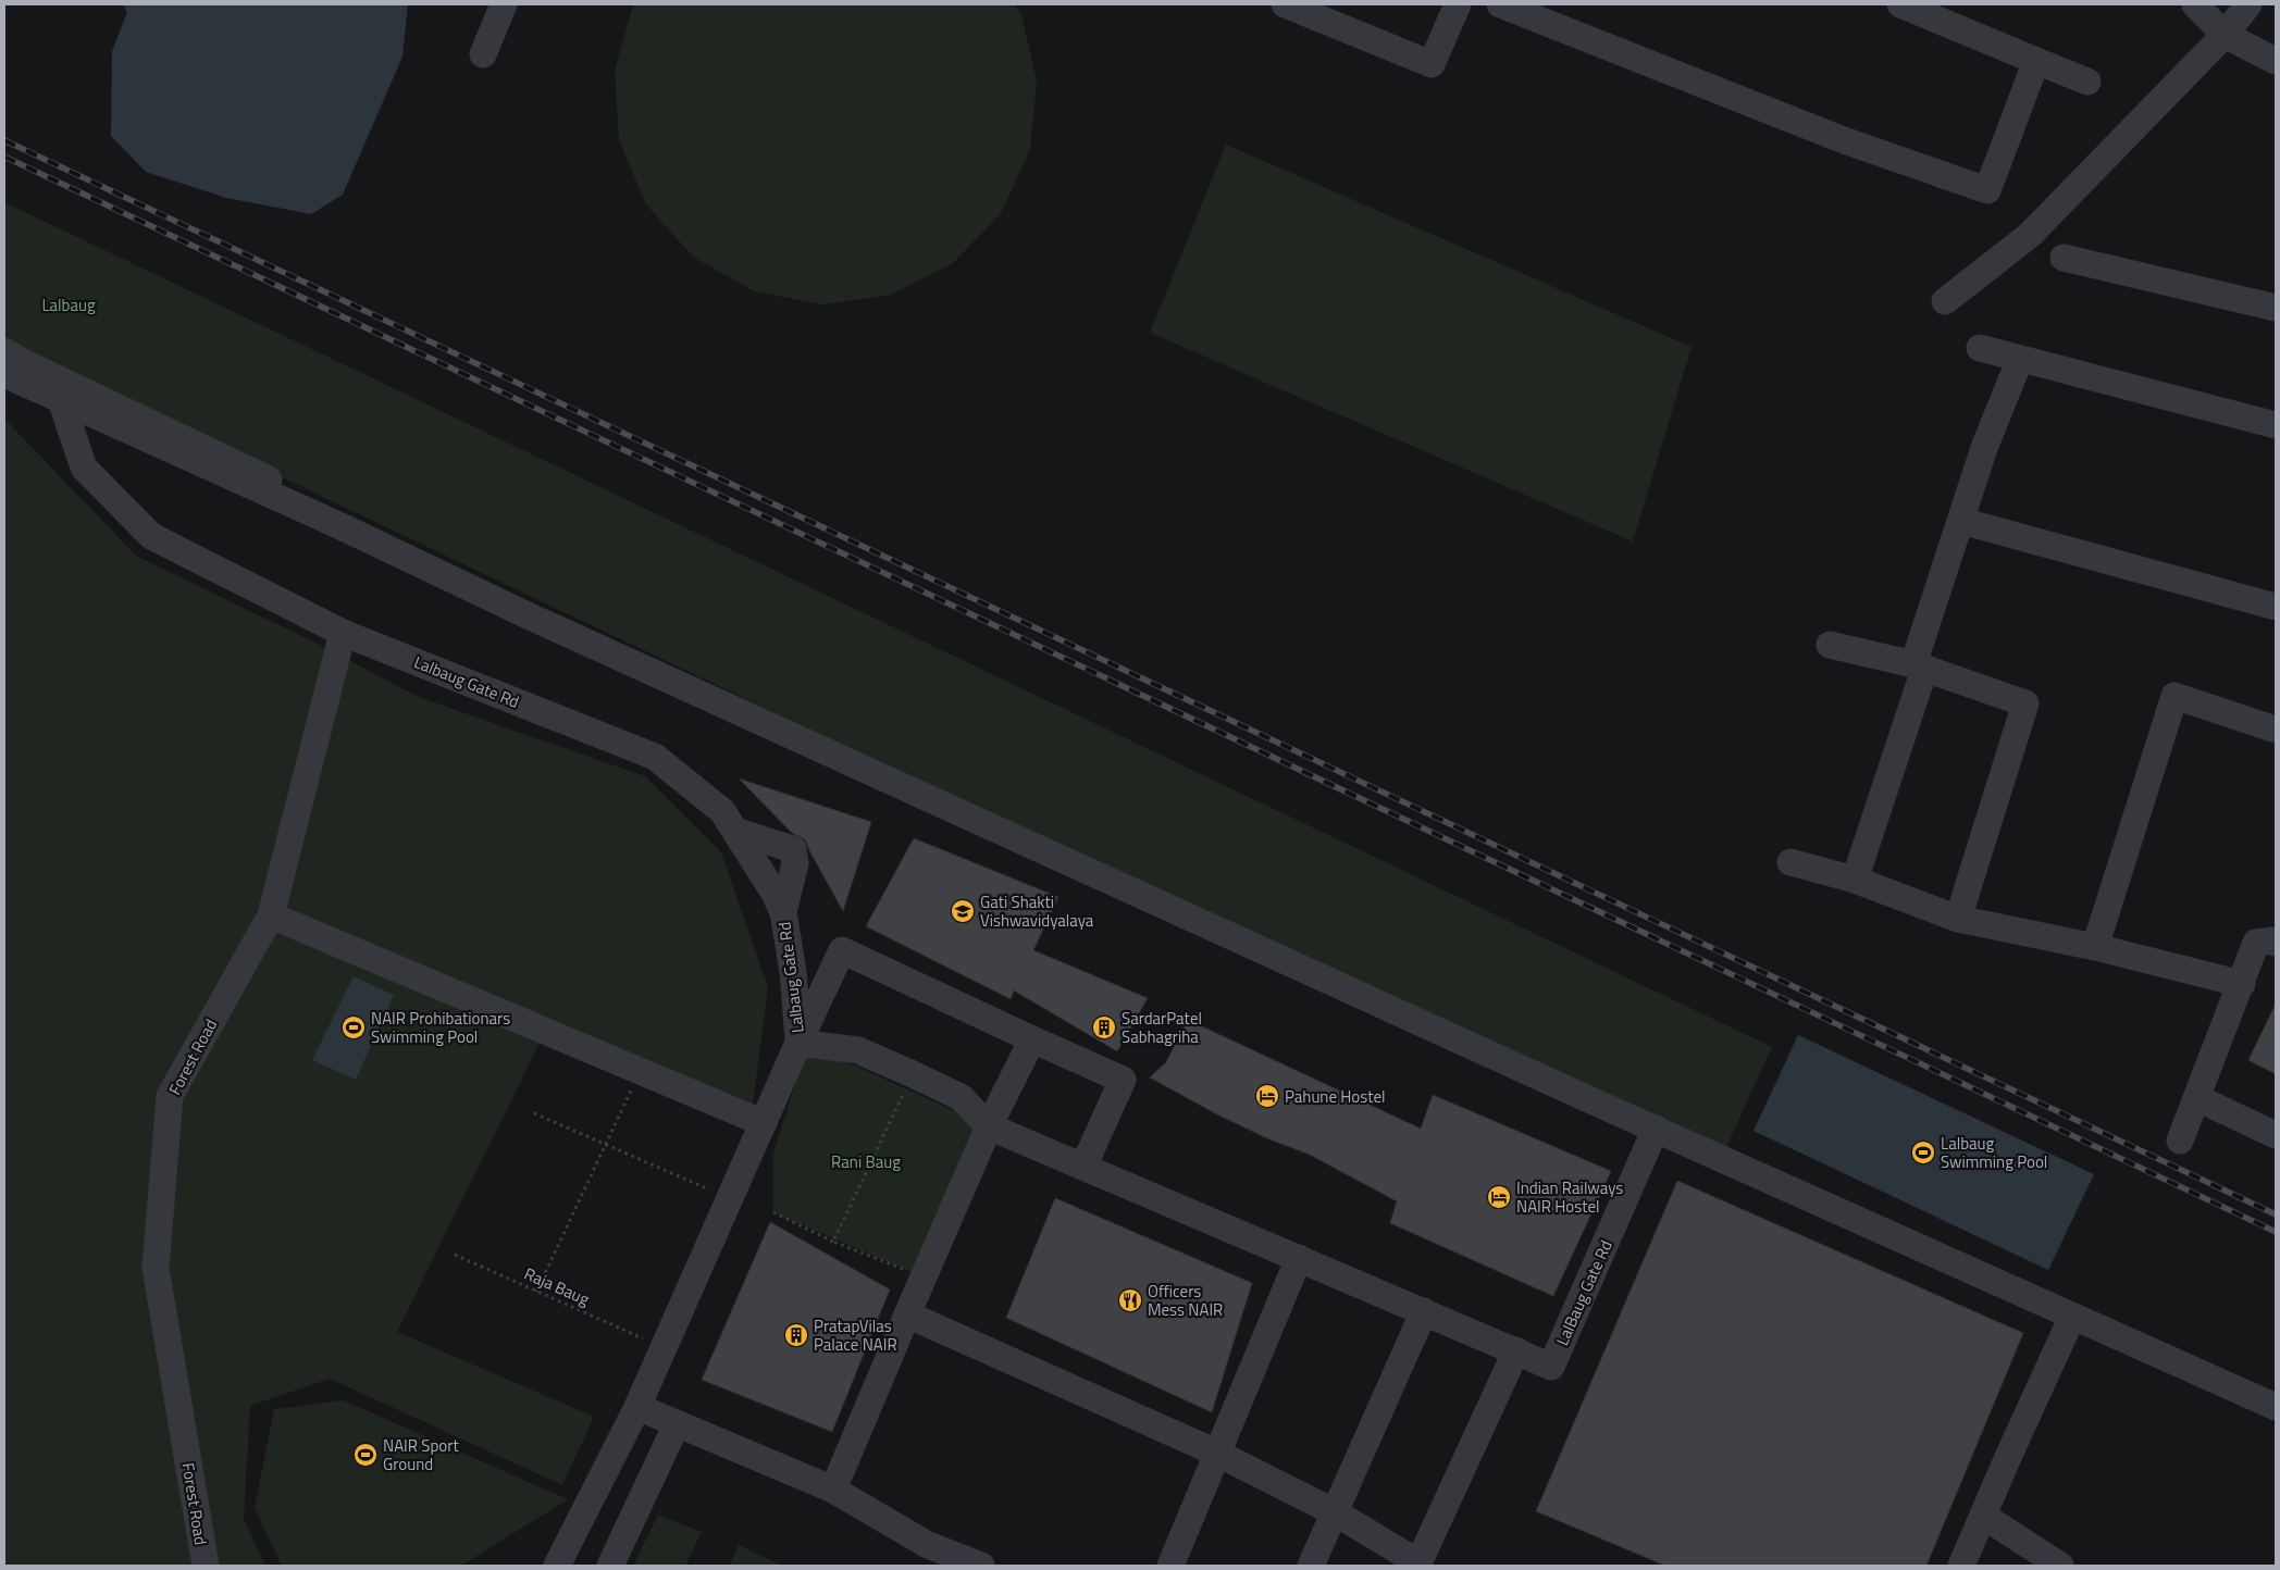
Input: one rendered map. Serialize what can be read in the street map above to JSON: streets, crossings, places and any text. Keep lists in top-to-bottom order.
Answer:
{
  "streets": {
    "street": ["Lalbaug Gate Rd", "Forest Road", "LalBaug Gate Rd"],
    "path": ["Raja Baug"]
  },
  "crossings": [
    ["Lalbaug Gate Rd", "Forest Road"]
  ],
  "parks": ["Lalbaug", "Rani Baug"],
  "places": {
    "school or university": ["Gati Shakti Vishwavidyalaya"],
    "sports": ["NAIR Prohibationars Swimming Pool", "Lalbaug Swimming Pool", "NAIR Sport Ground"],
    "building": ["SardarPatel Sabhagriha", "PratapVilas Palace NAIR"],
    "hotel": ["Pahune Hostel", "Indian Railways NAIR Hostel"],
    "restaurant": ["Officers Mess NAIR"]
  }
}
